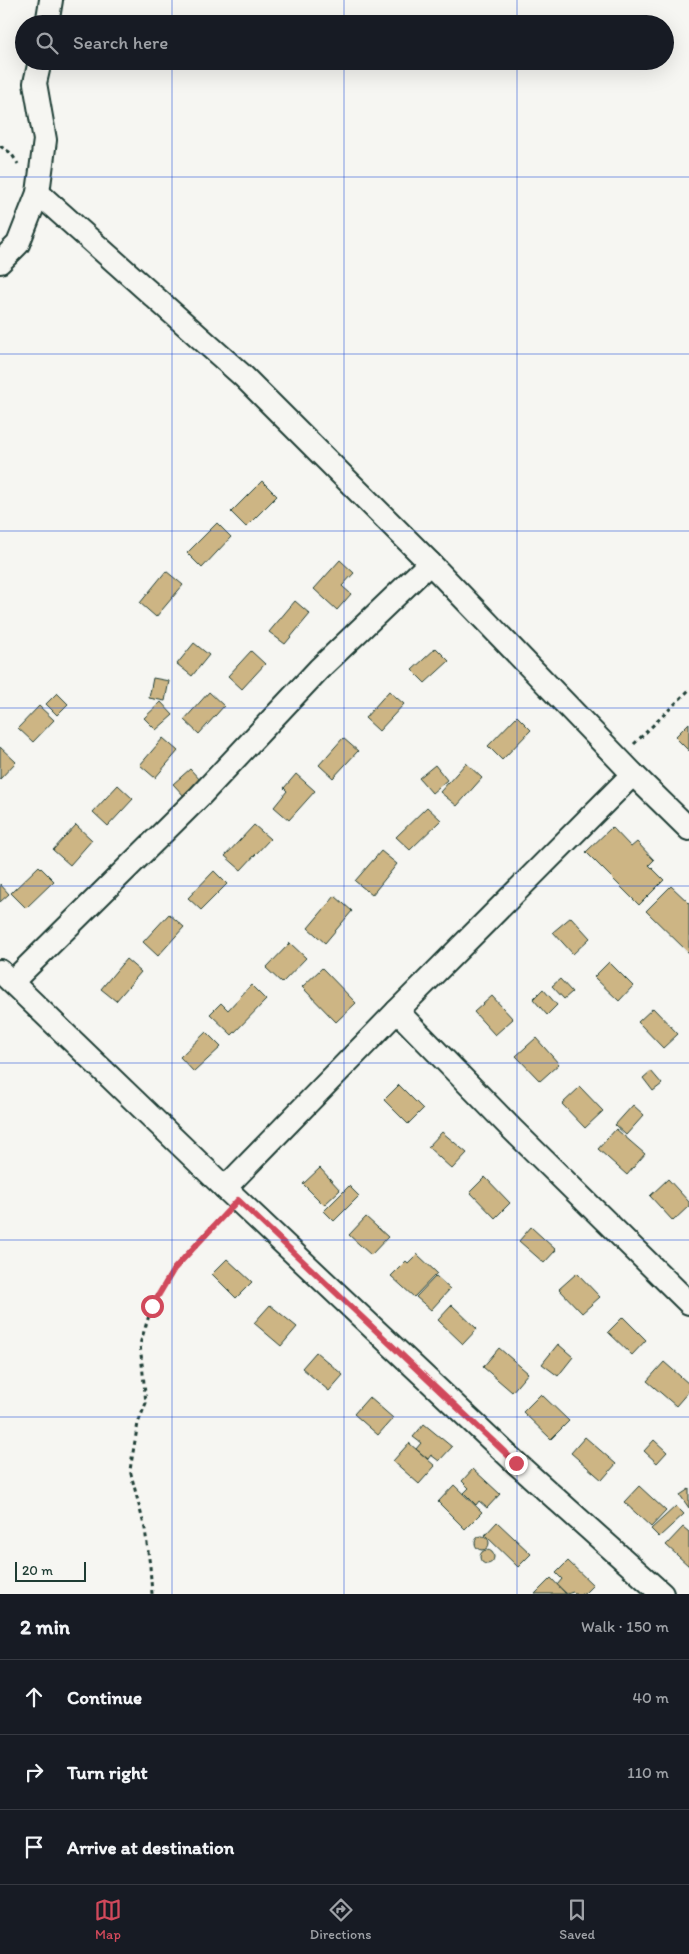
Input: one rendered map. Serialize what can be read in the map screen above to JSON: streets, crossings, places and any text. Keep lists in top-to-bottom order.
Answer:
{
  "scale_bar": "20 m",
  "page": {
    "search": "Search here",
    "scale": "20 m",
    "heading": ["2 min", "Walk · 150 m"],
    "list": [
      ["Continue", "40 m"],
      ["Turn right", "110 m"],
      "Arrive at destination"
    ],
    "nav": ["Map", "Directions", "Saved"]
  }
}
